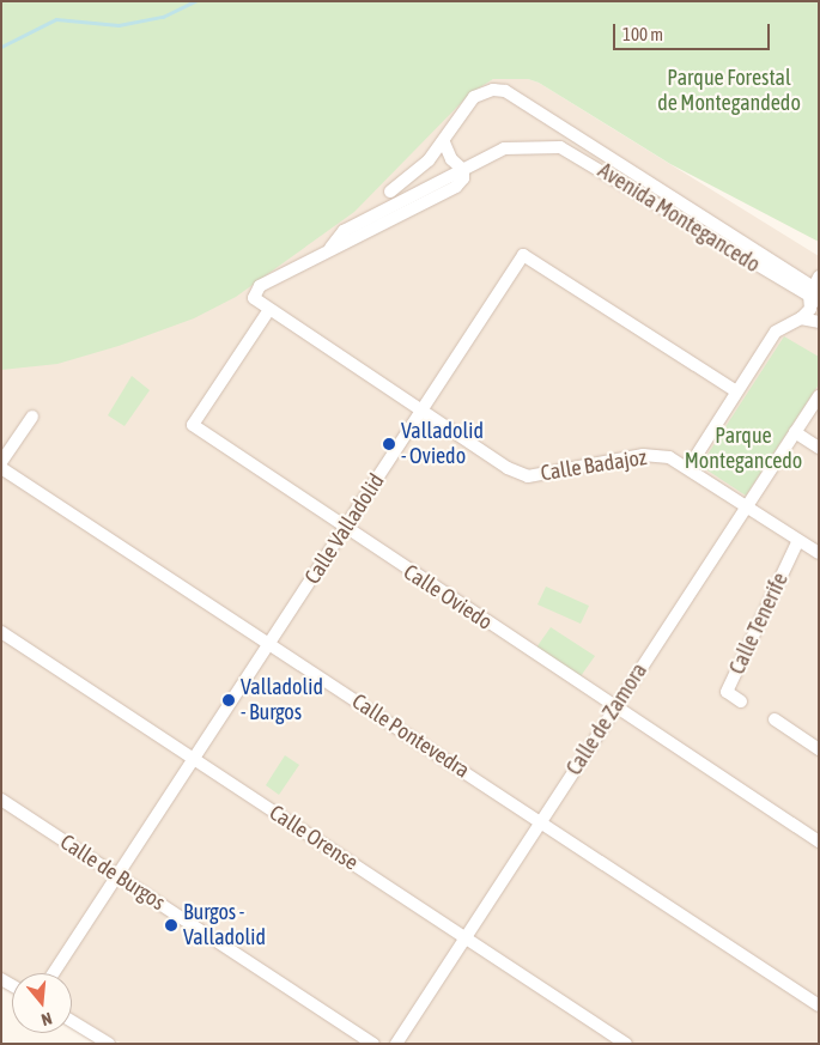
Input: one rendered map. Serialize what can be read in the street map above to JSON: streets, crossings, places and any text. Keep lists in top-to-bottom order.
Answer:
{
  "streets": {
    "street": [
      "Avenida Montegancedo",
      "Calle Badajoz",
      "Calle Valladolid",
      "Calle Oviedo",
      "Calle Tenerife",
      "Calle de Zamora",
      "Calle Pontevedra",
      "Calle Orense",
      "Calle de Burgos"
    ]
  },
  "crossings": [
    ["Avenida Montegancedo", "Calle Badajoz"],
    ["Calle Badajoz", "Calle Valladolid"],
    ["Calle Badajoz", "Calle Oviedo"],
    ["Calle Badajoz", "Calle Tenerife"],
    ["Calle Badajoz", "Calle de Zamora"],
    ["Calle Valladolid", "Calle Oviedo"],
    ["Calle Valladolid", "Calle Pontevedra"],
    ["Calle Valladolid", "Calle Orense"],
    ["Calle Valladolid", "Calle de Burgos"],
    ["Calle Oviedo", "Calle de Zamora"],
    ["Calle de Zamora", "Calle Pontevedra"],
    ["Calle de Zamora", "Calle Orense"]
  ],
  "parks": ["Parque Forestal de Montegandedo", "Parque Montegancedo"],
  "places": ["Valladolid - Oviedo", "Valladolid - Burgos", "Burgos - Valladolid"],
  "scale_bar": "100 m",
  "north": "bottom"
}
